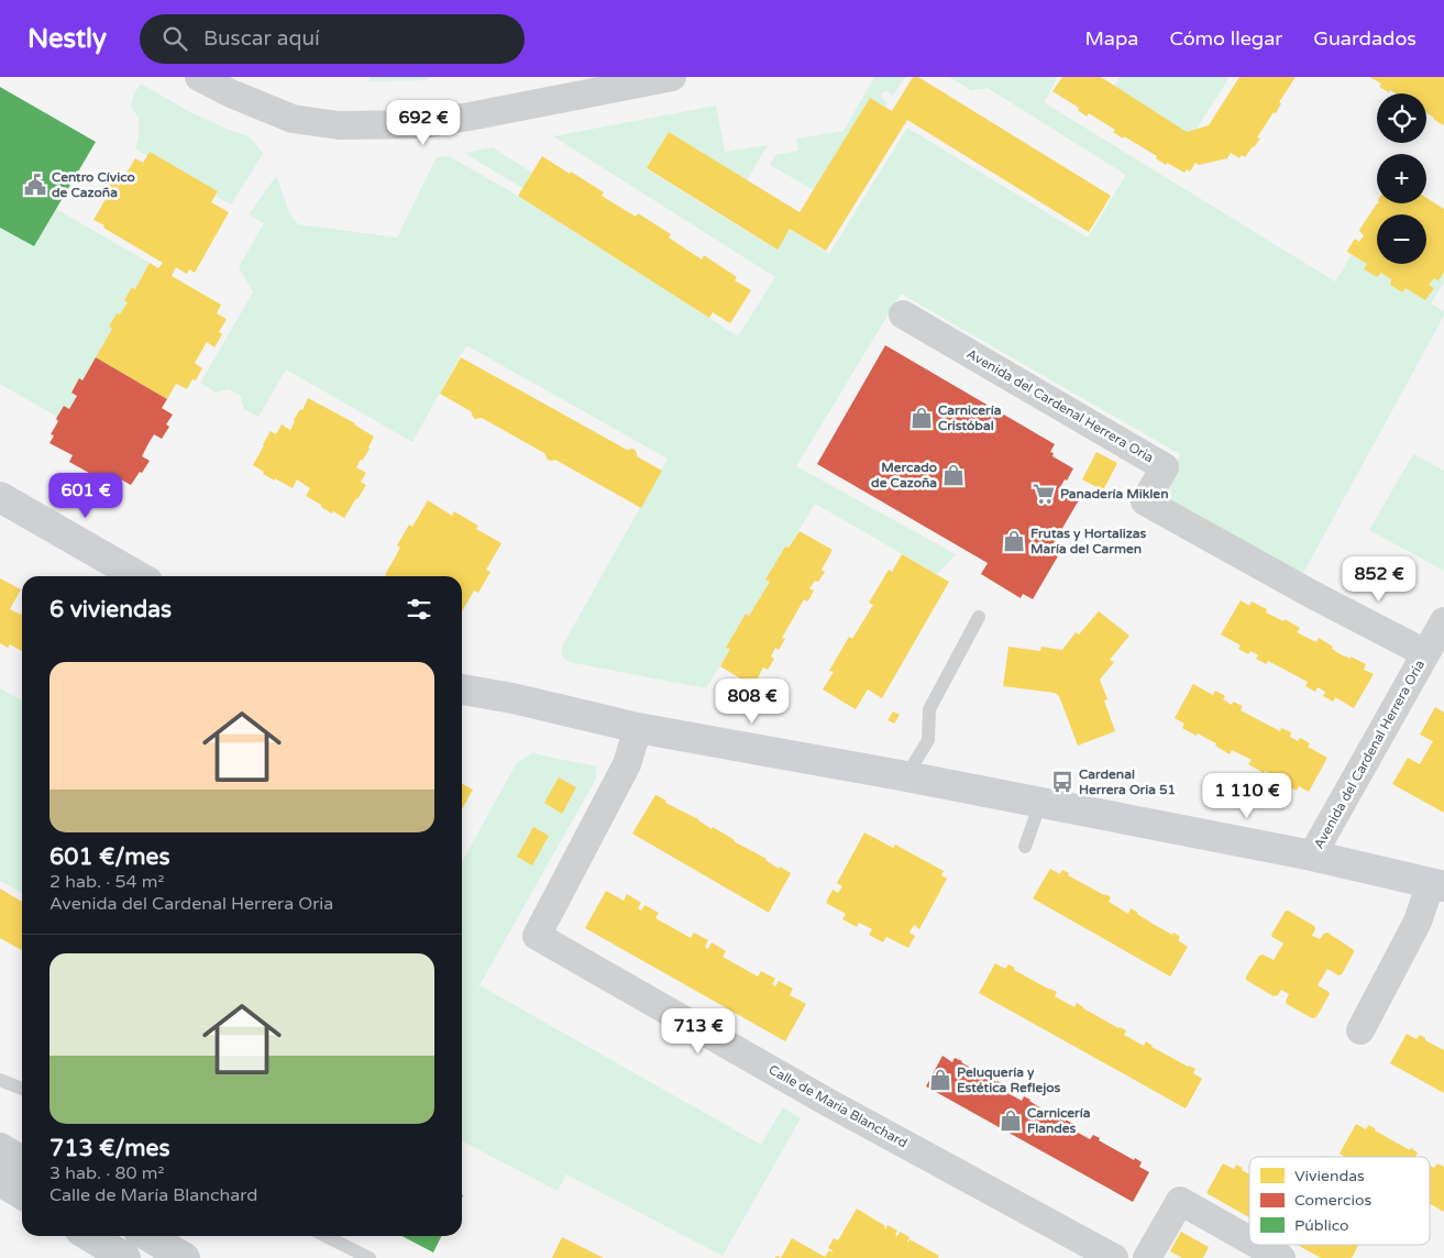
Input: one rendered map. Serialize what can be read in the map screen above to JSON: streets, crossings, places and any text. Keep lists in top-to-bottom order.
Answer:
{
  "streets": {
    "main road": ["Avenida del Cardenal Herrera Oria"],
    "street": ["Calle de María Blanchard"]
  },
  "crossings": [
    ["Avenida del Cardenal Herrera Oria", "Calle de María Blanchard"]
  ],
  "places": {
    "public building": ["Centro Cívico de Cazoña"],
    "shop": [
      "Carnicería Cristóbal",
      "Mercado de Cazoña",
      "Frutas y Hortalizas María del Carmen",
      "Peluquería y Estética Reflejos",
      "Carnicería Flandes"
    ],
    "supermarket": ["Panadería Miklen"],
    "bus stop": ["Cardenal Herrera Oria 51"]
  },
  "legend": ["Viviendas", "Comercios", "Público"],
  "page": {
    "header": "Nestly",
    "search": "Buscar aquí",
    "nav": ["Mapa", "Cómo llegar", "Guardados"],
    "map_buttons": ["+", "−"],
    "price": [
      "692 €",
      "601 €",
      "852 €",
      "808 €",
      "1 110 €",
      "713 €"
    ],
    "heading": "6 viviendas",
    "list": [
      {
        "name": "601 €/mes",
        "note": "2 hab. · 54 m² · Avenida del Cardenal Herrera Oria"
      },
      {
        "name": "713 €/mes",
        "note": "3 hab. · 80 m² · Calle de María Blanchard"
      }
    ]
  }
}
